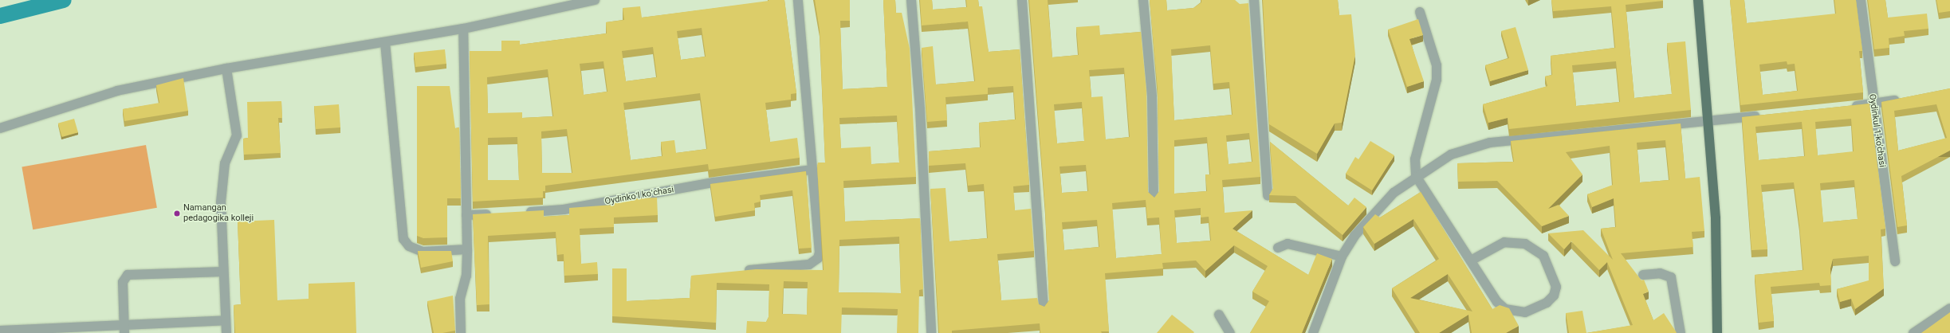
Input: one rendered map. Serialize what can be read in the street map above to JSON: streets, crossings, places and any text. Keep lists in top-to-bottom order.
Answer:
{
  "streets": {
    "street": ["Oydinkul 1-ko'chasi", "Oydinkoʻl koʻchasi"]
  },
  "places": ["Namangan pedagogika kolleji"]
}
